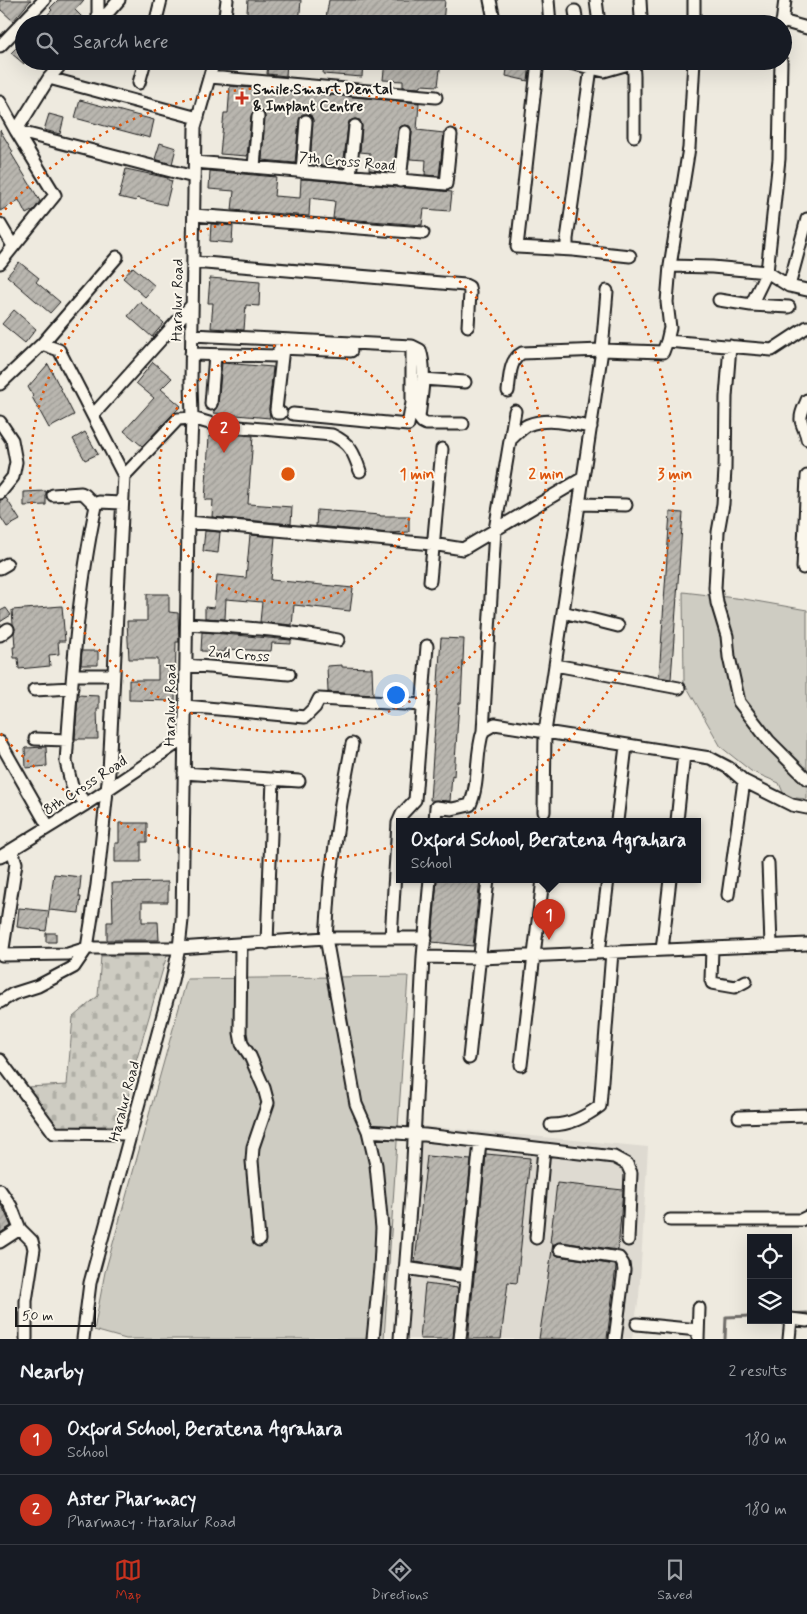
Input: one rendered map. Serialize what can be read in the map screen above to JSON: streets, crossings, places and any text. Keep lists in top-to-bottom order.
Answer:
{
  "streets": {
    "street": [
      "7th Cross Road",
      "Haralur Road",
      "2nd Cross",
      "8th Cross Road"
    ]
  },
  "crossings": [
    ["7th Cross Road", "Haralur Road"],
    ["Haralur Road", "2nd Cross"],
    ["Haralur Road", "8th Cross Road"]
  ],
  "places": {
    "health": ["Smile Smart Dental & Implant Centre"]
  },
  "scale_bar": "50 m",
  "page": {
    "search": "Search here",
    "pins": ["2", "1"],
    "popup": ["Oxford School, Beratena Agrahara", "School"],
    "scale": "50 m",
    "heading": ["Nearby", "2 results"],
    "list": [
      {
        "mark": "1",
        "name": "Oxford School, Beratena Agrahara",
        "note": "School",
        "value": "180 m"
      },
      {
        "mark": "2",
        "name": "Aster Pharmacy",
        "note": "Pharmacy · Haralur Road",
        "value": "180 m"
      }
    ],
    "nav": ["Map", "Directions", "Saved"]
  },
  "rings": ["1 min", "2 min", "3 min"]
}
